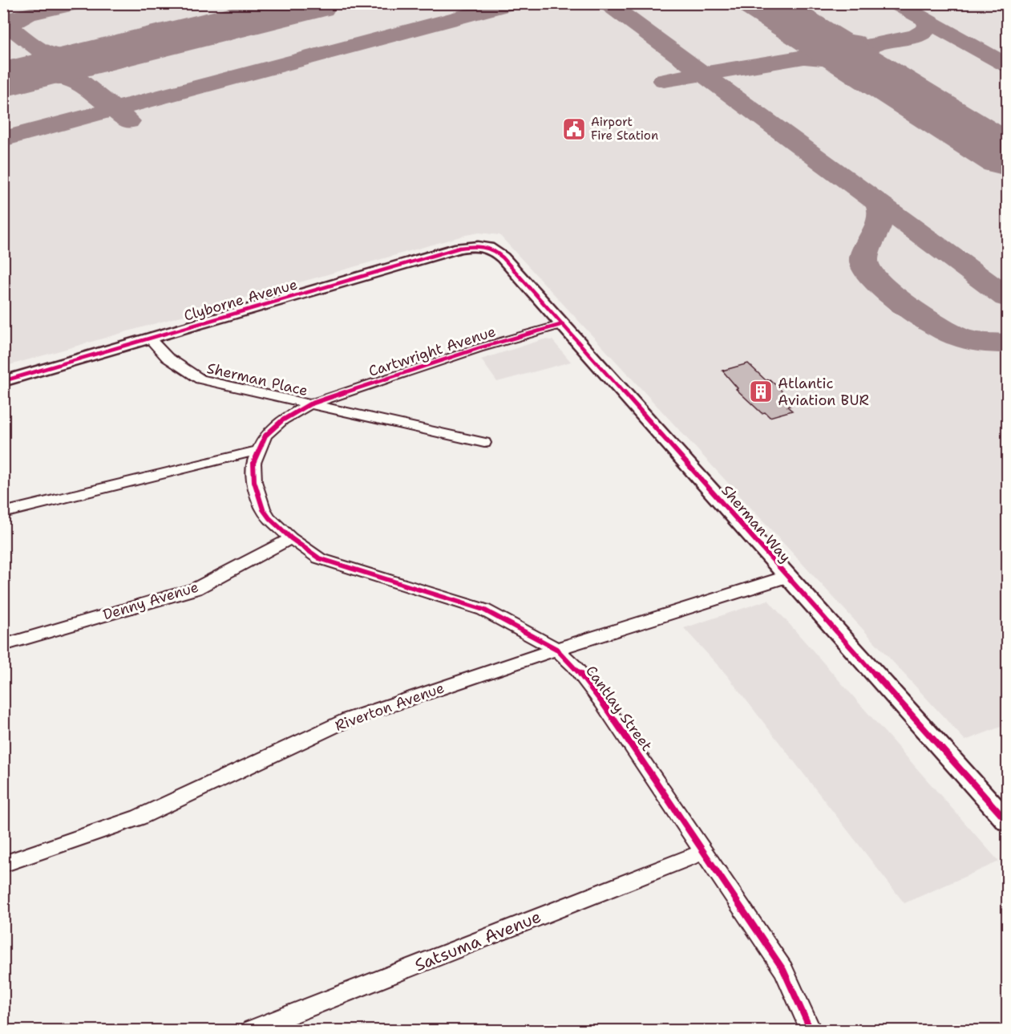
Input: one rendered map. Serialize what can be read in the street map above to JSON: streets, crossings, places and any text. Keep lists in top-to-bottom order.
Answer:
{
  "streets": {
    "main road": ["Clyborne Avenue", "Sherman Way"],
    "street": [
      "Cartwright Avenue",
      "Sherman Place",
      "Denny Avenue",
      "Riverton Avenue",
      "Cantlay Street",
      "Satsuma Avenue"
    ]
  },
  "crossings": [
    ["Clyborne Avenue", "Sherman Place"],
    ["Clyborne Avenue", "Sherman Way"],
    ["Cartwright Avenue", "Sherman Place"],
    ["Cartwright Avenue", "Sherman Way"],
    ["Cartwright Avenue", "Cantlay Street"],
    ["Sherman Way", "Riverton Avenue"],
    ["Denny Avenue", "Cantlay Street"],
    ["Riverton Avenue", "Cantlay Street"],
    ["Cantlay Street", "Satsuma Avenue"]
  ],
  "places": {
    "public building": ["Airport Fire Station"],
    "building": ["Atlantic Aviation BUR"]
  }
}
